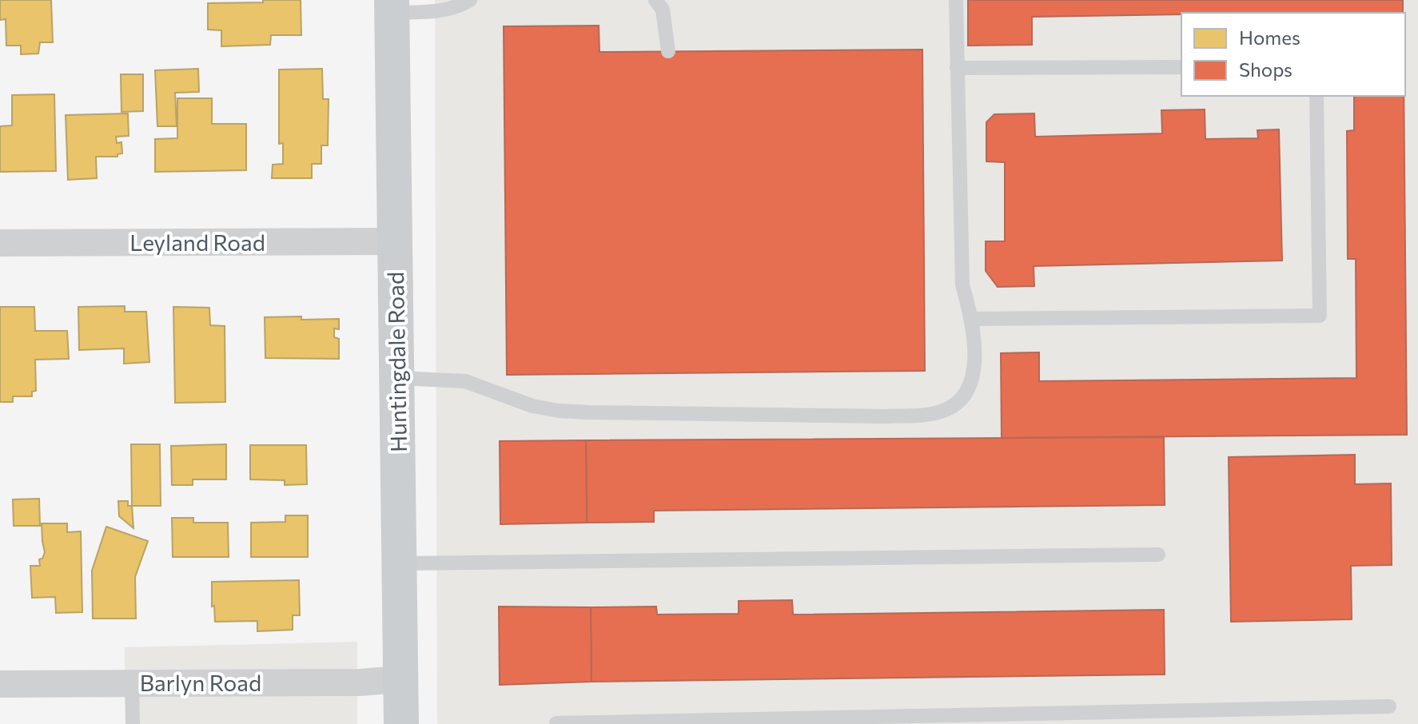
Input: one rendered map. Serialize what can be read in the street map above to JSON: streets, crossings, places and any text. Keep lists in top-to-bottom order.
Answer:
{
  "streets": {
    "main road": ["Huntingdale Road"],
    "street": ["Leyland Road", "Barlyn Road"]
  },
  "crossings": [
    ["Leyland Road", "Huntingdale Road"],
    ["Huntingdale Road", "Barlyn Road"]
  ],
  "legend": ["Homes", "Shops"]
}
